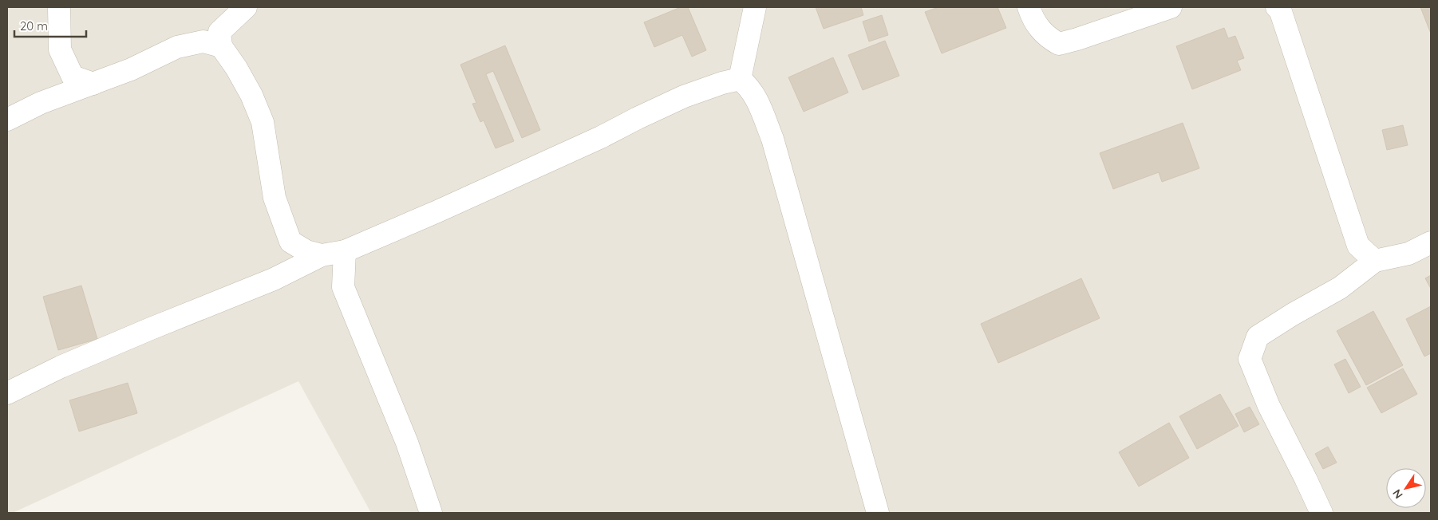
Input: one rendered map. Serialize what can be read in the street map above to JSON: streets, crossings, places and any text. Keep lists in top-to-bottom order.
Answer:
{
  "scale_bar": "20 m",
  "north": "bottom left"
}
